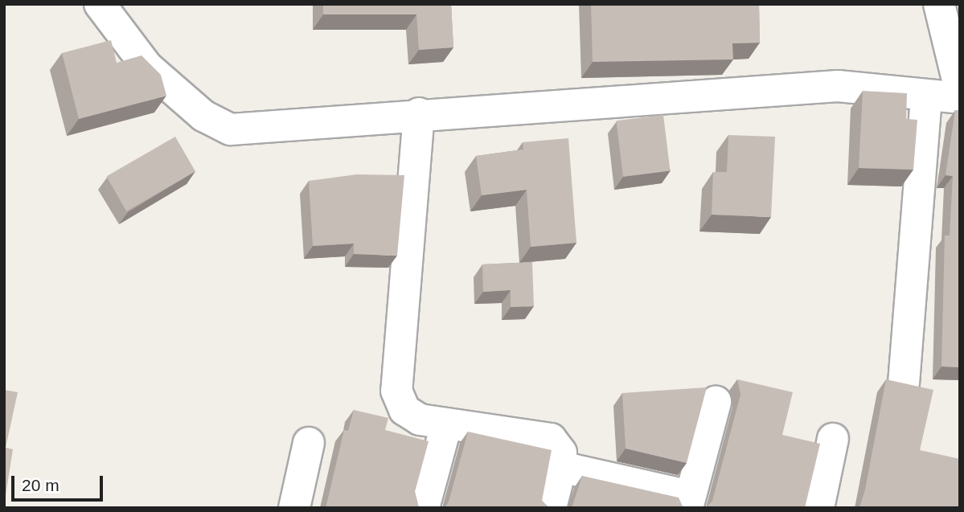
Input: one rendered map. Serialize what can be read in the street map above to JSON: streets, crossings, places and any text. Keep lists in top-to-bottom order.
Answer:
{
  "scale_bar": "20 m"
}
